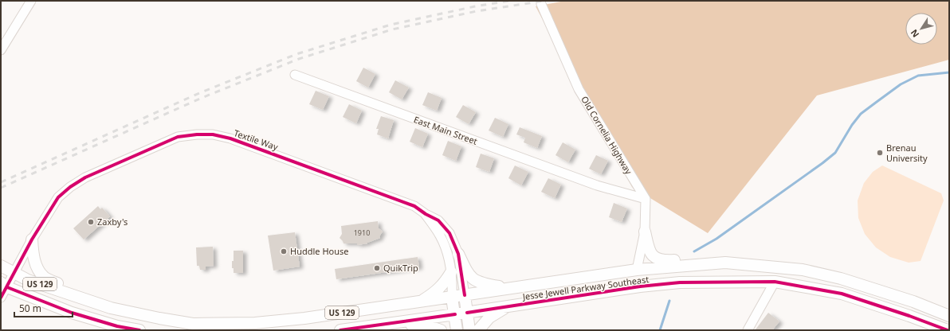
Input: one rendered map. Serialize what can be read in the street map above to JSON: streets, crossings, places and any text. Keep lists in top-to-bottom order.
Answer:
{
  "streets": {
    "main road": ["US 129", "Jesse Jewell Parkway Southeast"],
    "street": ["East Main Street", "Old Cornelia Highway", "Textile Way"]
  },
  "crossings": [
    ["East Main Street", "Old Cornelia Highway"],
    ["Textile Way", "US 129"],
    ["Textile Way", "Jesse Jewell Parkway Southeast"],
    ["US 129", "Jesse Jewell Parkway Southeast"]
  ],
  "places": [
    "Brenau University",
    "Zaxby's",
    "Huddle House",
    "QuikTrip"
  ],
  "house_numbers": ["1910"],
  "scale_bar": "50 m",
  "north": "bottom left"
}
